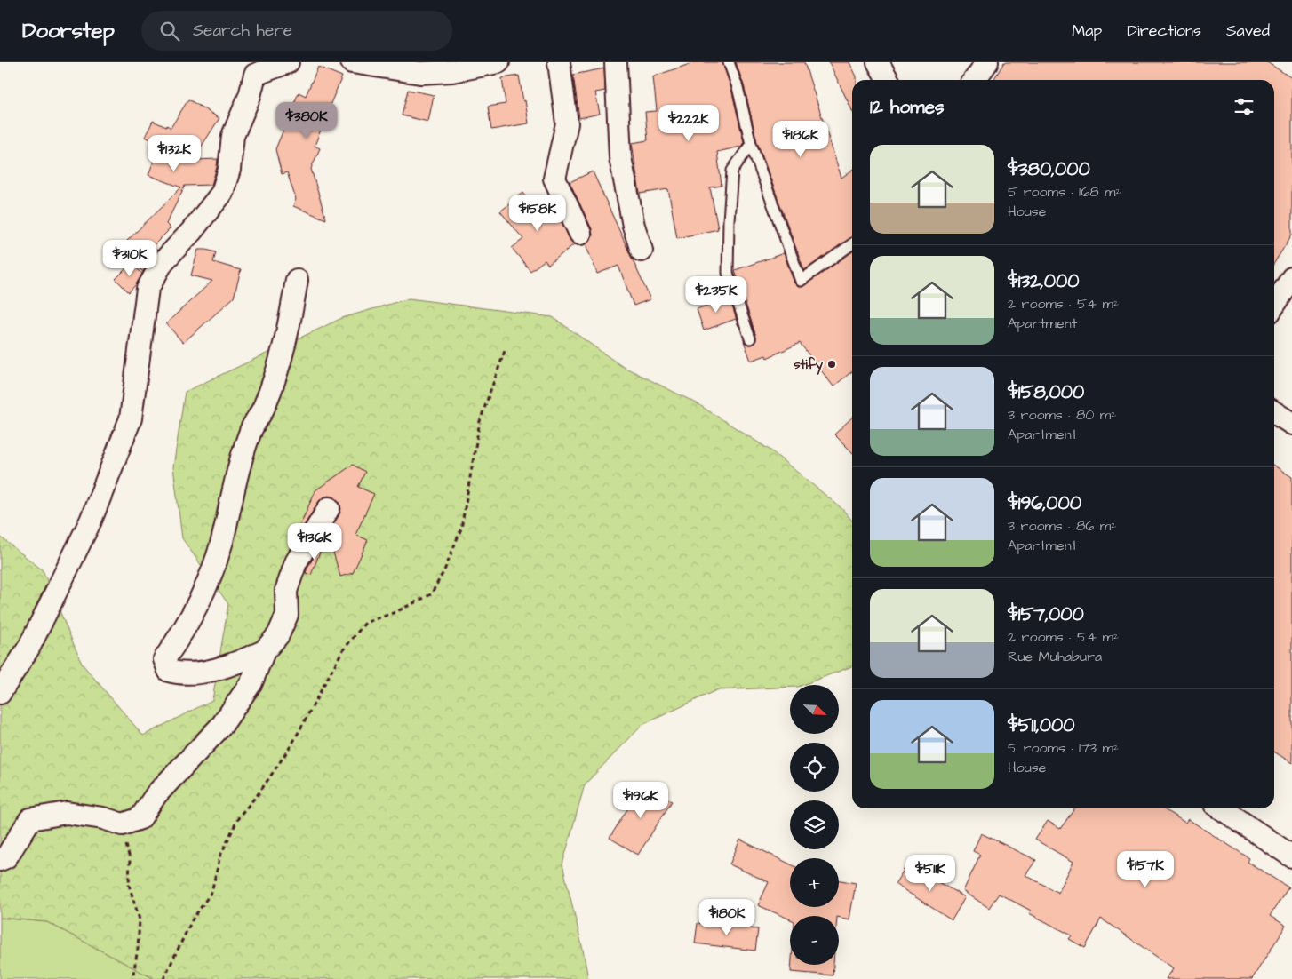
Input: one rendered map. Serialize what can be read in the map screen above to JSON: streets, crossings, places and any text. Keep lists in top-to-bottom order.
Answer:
{
  "places": ["stify"],
  "north": "bottom right",
  "page": {
    "header": "Doorstep",
    "search": "Search here",
    "nav": ["Map", "Directions", "Saved"],
    "heading": "12 homes",
    "price": [
      "$380K",
      "$222K",
      "$186K",
      "$132K",
      "$158K",
      "$310K",
      "$235K",
      "$136K",
      "$196K",
      "$157K",
      "$511K",
      "$180K"
    ],
    "list": [
      {
        "name": "$380,000",
        "note": "5 rooms · 168 m² · House"
      },
      {
        "name": "$132,000",
        "note": "2 rooms · 54 m² · Apartment"
      },
      {
        "name": "$158,000",
        "note": "3 rooms · 80 m² · Apartment"
      },
      {
        "name": "$196,000",
        "note": "3 rooms · 86 m² · Apartment"
      },
      {
        "name": "$157,000",
        "note": "2 rooms · 54 m² · Rue Muhabura"
      },
      {
        "name": "$511,000",
        "note": "5 rooms · 173 m² · House"
      }
    ],
    "map_buttons": ["+", "−"]
  }
}
